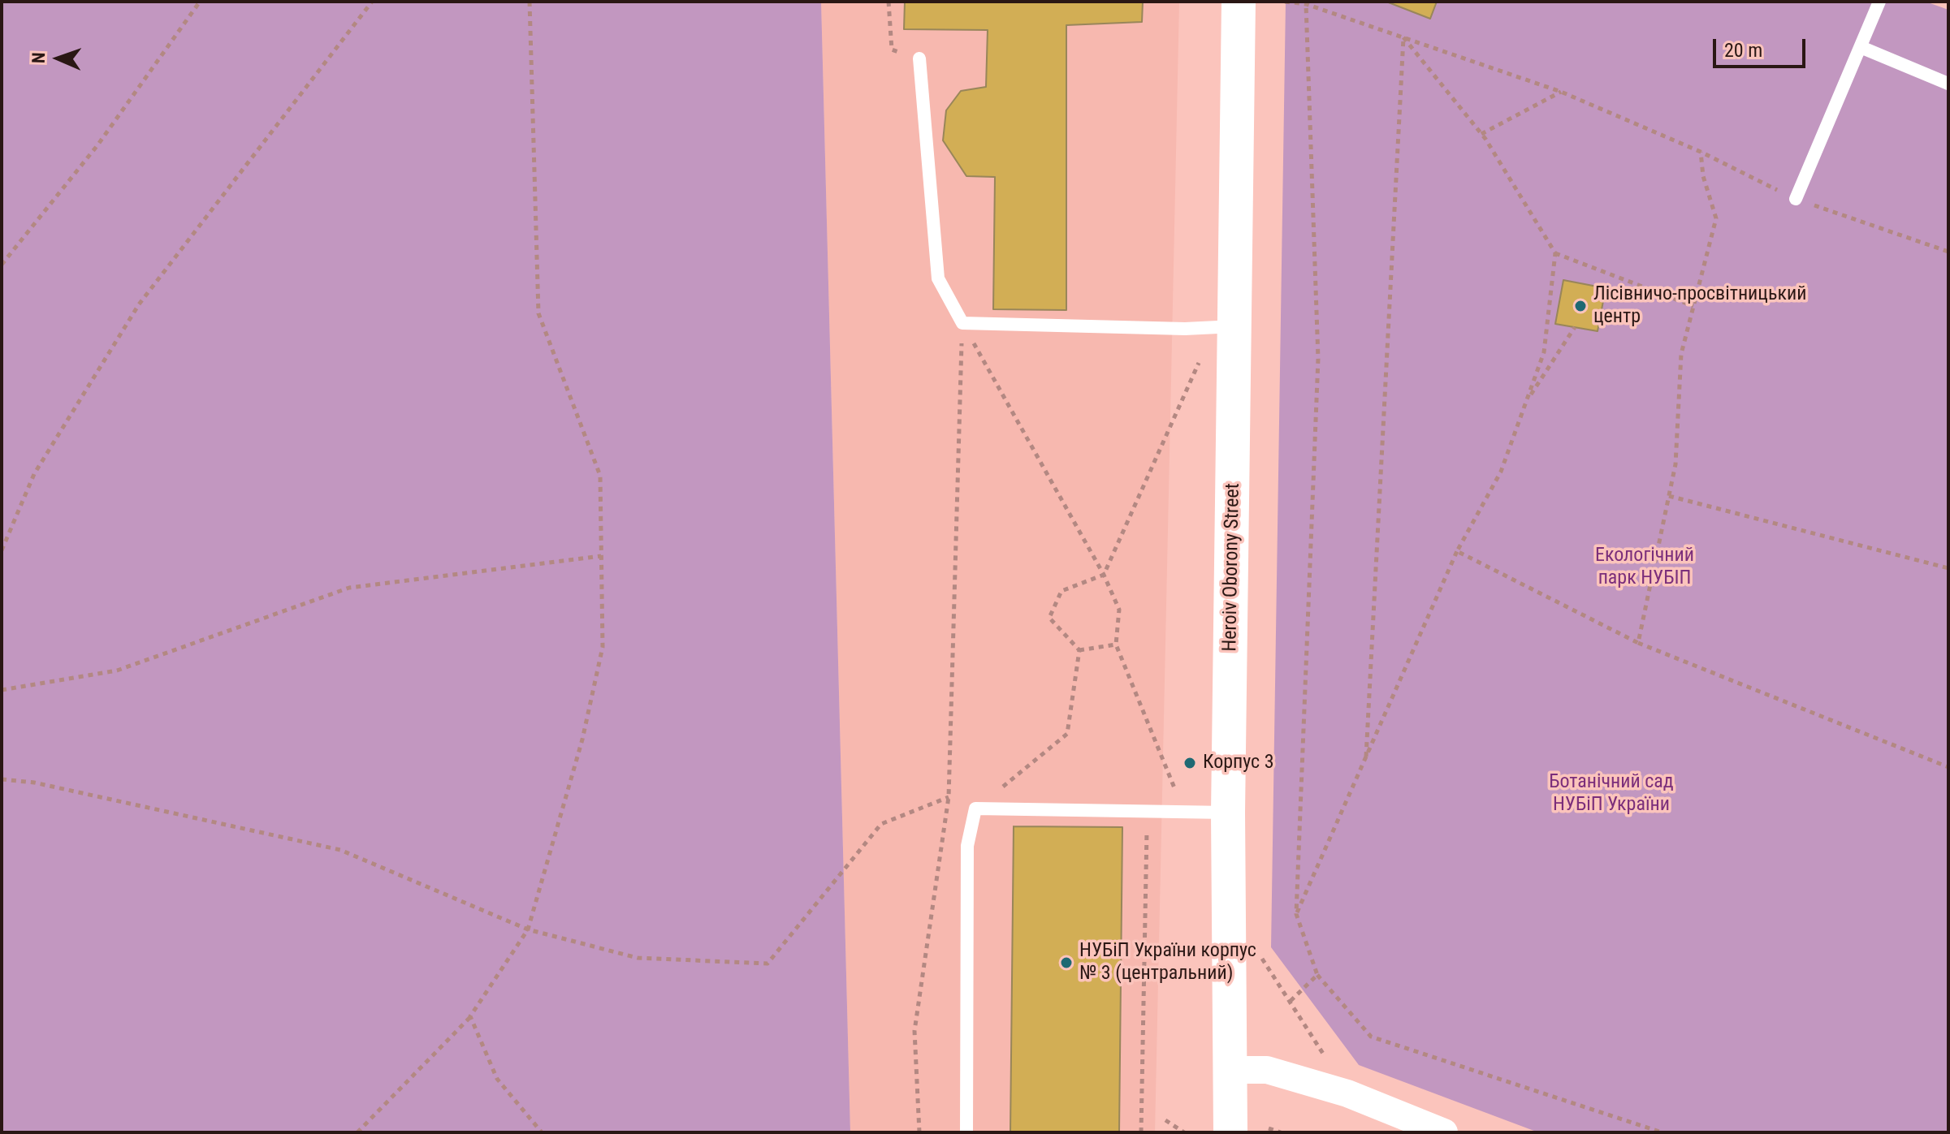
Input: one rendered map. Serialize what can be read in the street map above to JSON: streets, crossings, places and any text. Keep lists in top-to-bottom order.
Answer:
{
  "streets": {
    "street": ["Heroiv Oborony Street"]
  },
  "parks": ["Екологічний парк НУБІП", "Ботанічний сад НУБіП України"],
  "places": ["Лісівничо-просвітницький центр", "Корпус 3", "НУБіП України корпус № 3 (центральний)"],
  "scale_bar": "20 m",
  "north": "left"
}
